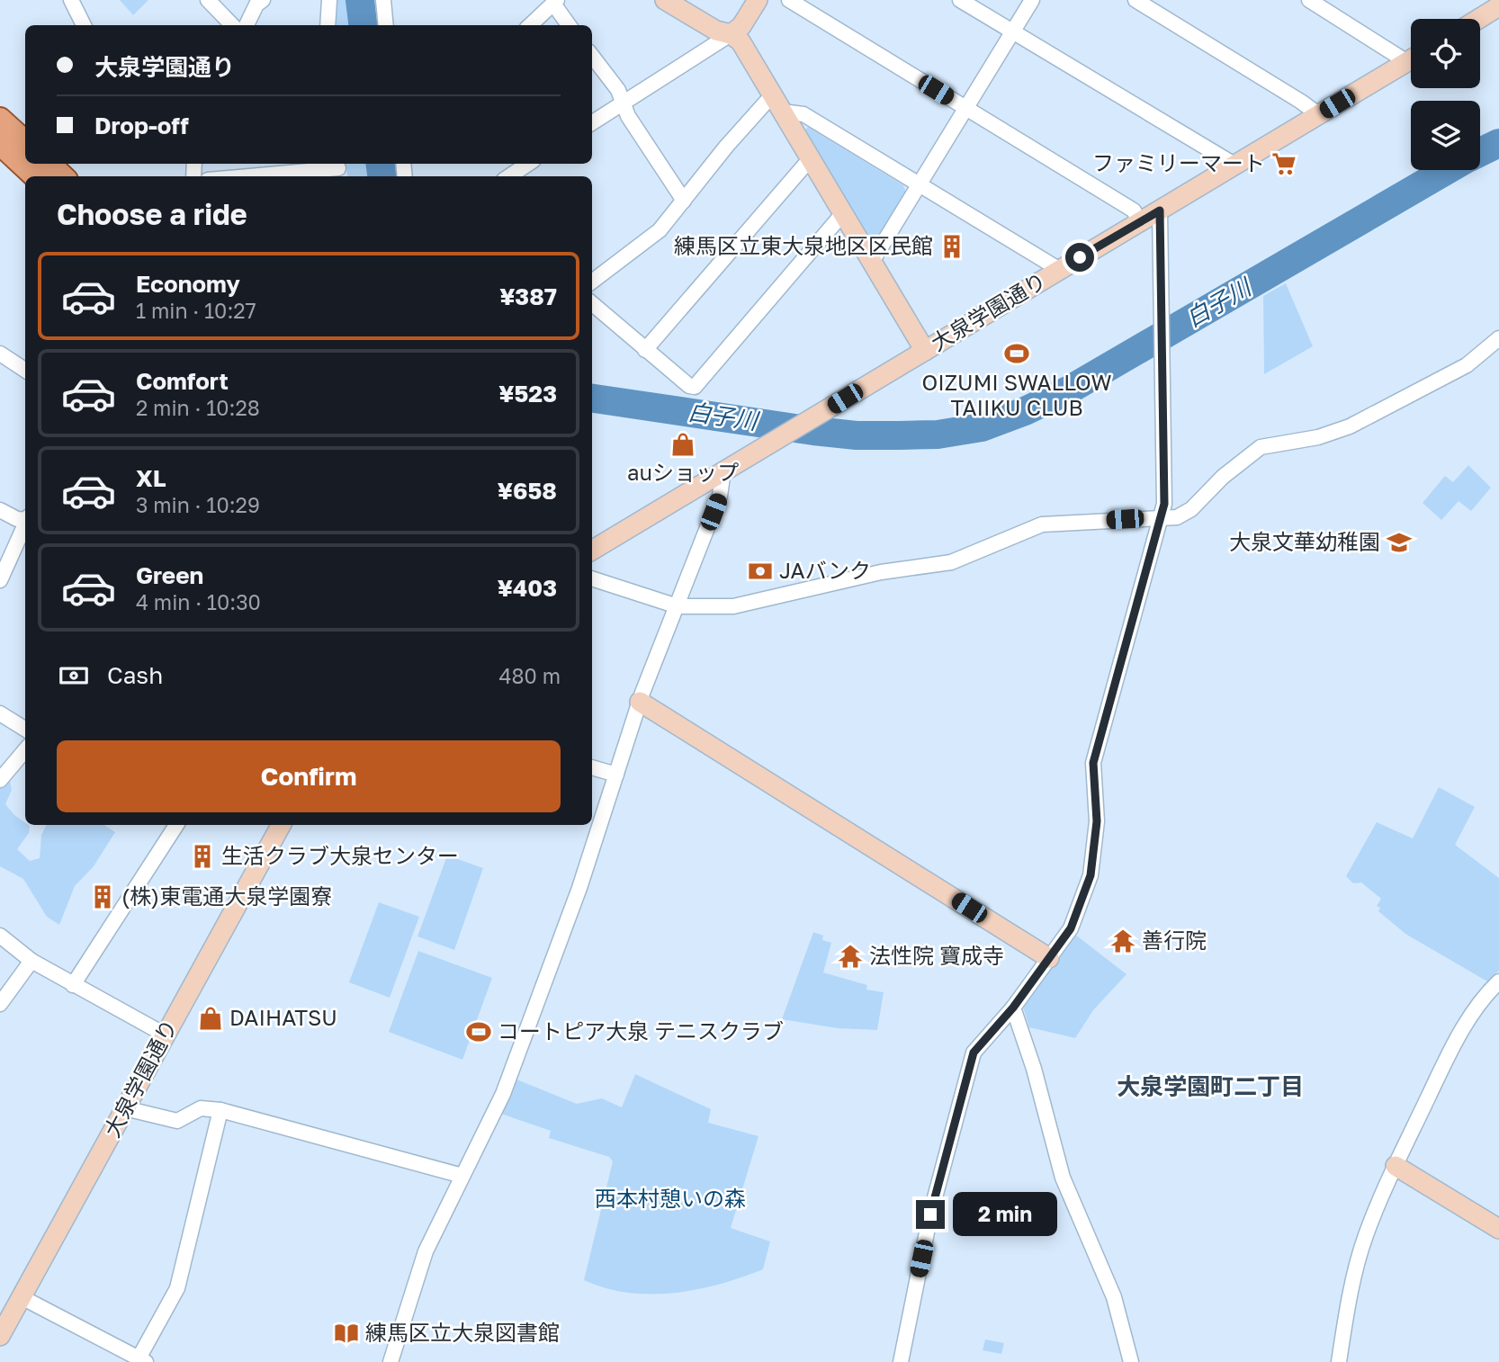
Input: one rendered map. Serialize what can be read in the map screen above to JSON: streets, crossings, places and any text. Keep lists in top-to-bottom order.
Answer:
{
  "streets": {
    "street": ["大泉学園通り"]
  },
  "districts": ["大泉学園町二丁目"],
  "water": ["白子川"],
  "parks": ["西本村憩いの森"],
  "places": {
    "supermarket": ["ファミリーマート"],
    "building": ["練馬区立東大泉地区区民館", "生活クラブ大泉センター", "(株)東電通大泉学園寮"],
    "sports": ["OIZUMI SWALLOW TAIIKU CLUB", "コートピア大泉 テニスクラブ"],
    "shop": ["auショップ", "DAIHATSU"],
    "school or university": ["大泉文華幼稚園"],
    "bank": ["JAバンク"],
    "temple": ["善行院", "法性院 寶成寺"],
    "library": ["練馬区立大泉図書館"]
  },
  "page": {
    "banner": ["大泉学園通り", "Drop-off"],
    "heading": "Choose a ride",
    "list": [
      {
        "name": "Economy",
        "note": "1 min · 10:27",
        "value": "¥387"
      },
      {
        "name": "Comfort",
        "note": "2 min · 10:28",
        "value": "¥523"
      },
      {
        "name": "XL",
        "note": "3 min · 10:29",
        "value": "¥658"
      },
      {
        "name": "Green",
        "note": "4 min · 10:30",
        "value": "¥403"
      }
    ],
    "pay": ["Cash", "480 m"],
    "buttons": "Confirm",
    "bubble": "2 min"
  }
}
